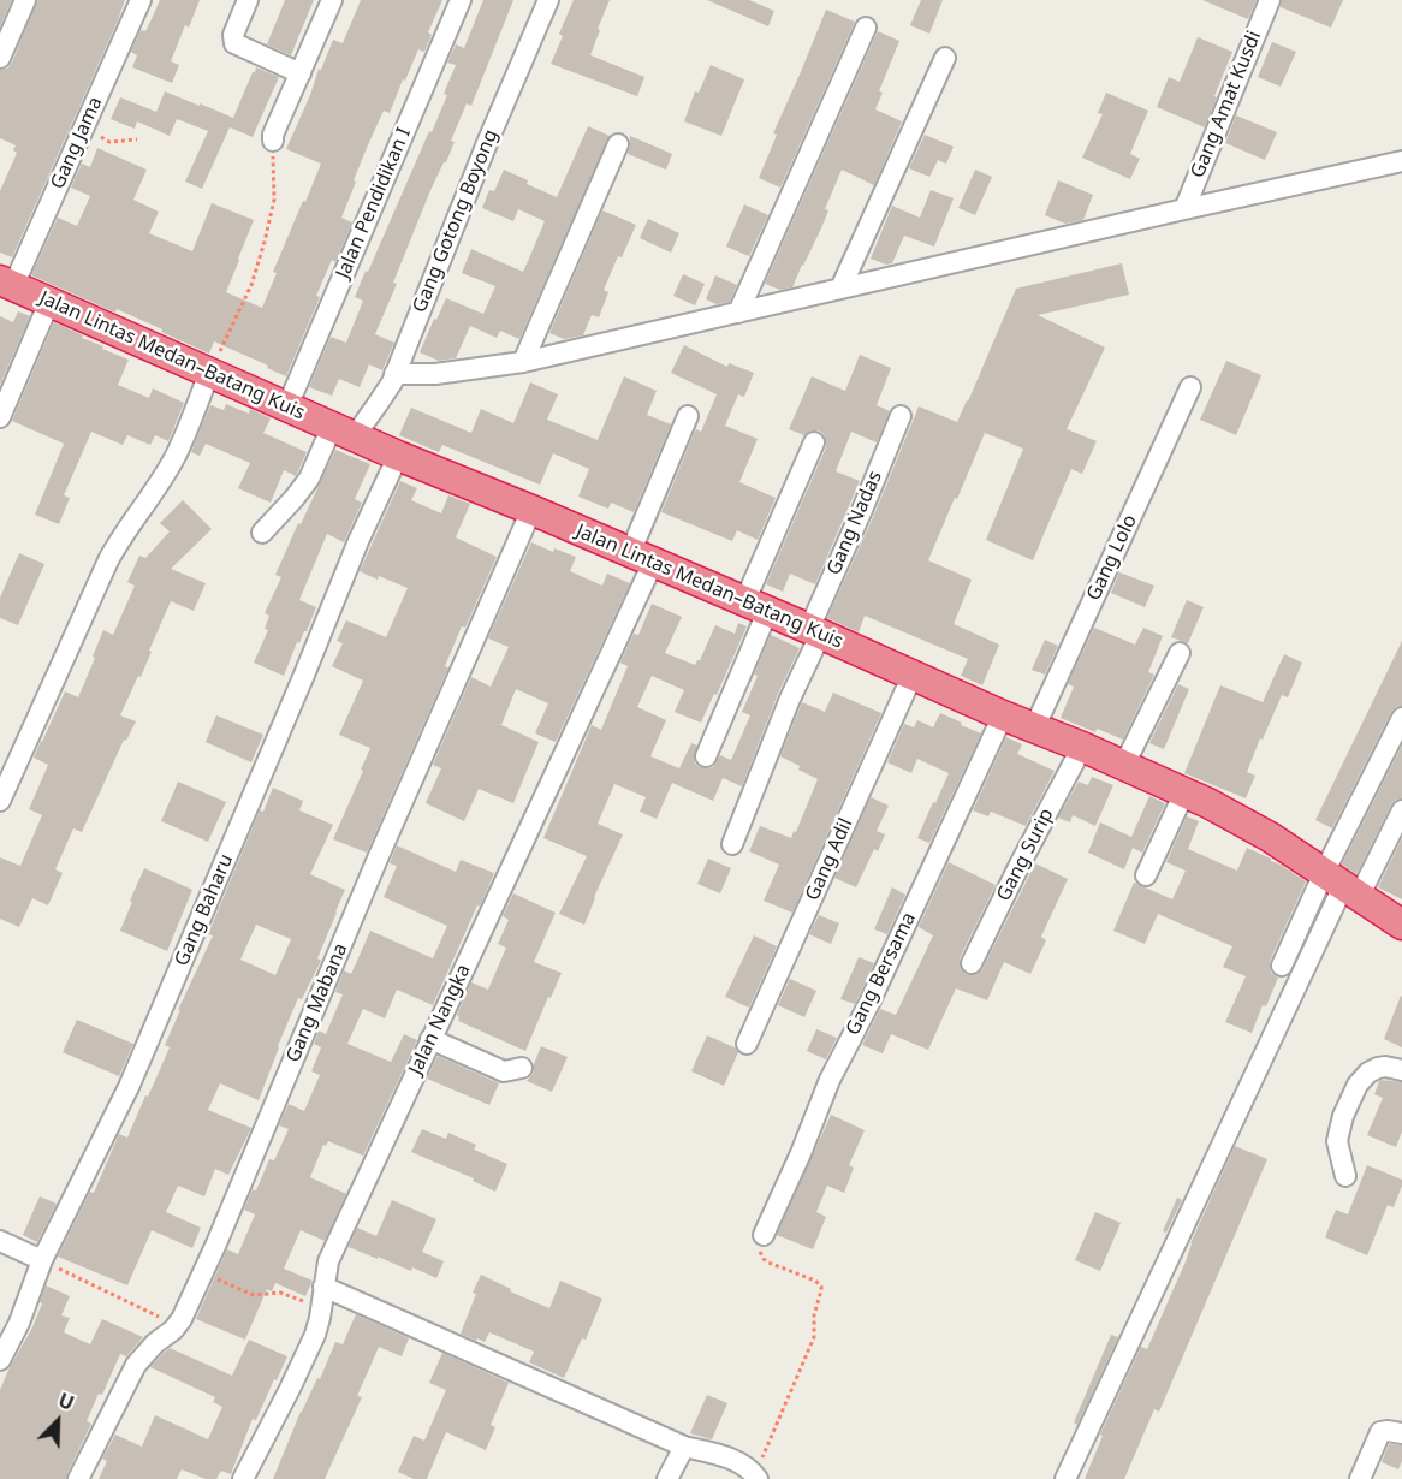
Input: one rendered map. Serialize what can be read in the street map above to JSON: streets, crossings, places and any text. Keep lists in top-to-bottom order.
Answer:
{
  "streets": {
    "highway": ["Jalan Lintas Medan–Batang Kuis"],
    "street": [
      "Gang Amat Kusdi",
      "Gang Jama",
      "Jalan Pendidikan I",
      "Gang Gotong Boyong",
      "Gang Nadas",
      "Gang Lolo",
      "Gang Surip",
      "Gang Adil",
      "Gang Baharu",
      "Gang Bersama",
      "Gang Mabana",
      "Jalan Nangka"
    ]
  },
  "crossings": [
    ["Gang Jama", "Jalan Lintas Medan–Batang Kuis"],
    ["Jalan Pendidikan I", "Gang Gotong Boyong"],
    ["Jalan Pendidikan I", "Jalan Lintas Medan–Batang Kuis"],
    ["Gang Gotong Boyong", "Jalan Lintas Medan–Batang Kuis"],
    ["Jalan Lintas Medan–Batang Kuis", "Gang Nadas"],
    ["Jalan Lintas Medan–Batang Kuis", "Gang Lolo"],
    ["Jalan Lintas Medan–Batang Kuis", "Gang Surip"],
    ["Jalan Lintas Medan–Batang Kuis", "Gang Adil"],
    ["Jalan Lintas Medan–Batang Kuis", "Gang Baharu"],
    ["Jalan Lintas Medan–Batang Kuis", "Gang Bersama"],
    ["Jalan Lintas Medan–Batang Kuis", "Gang Mabana"],
    ["Jalan Lintas Medan–Batang Kuis", "Jalan Nangka"]
  ],
  "north": "top right"
}
